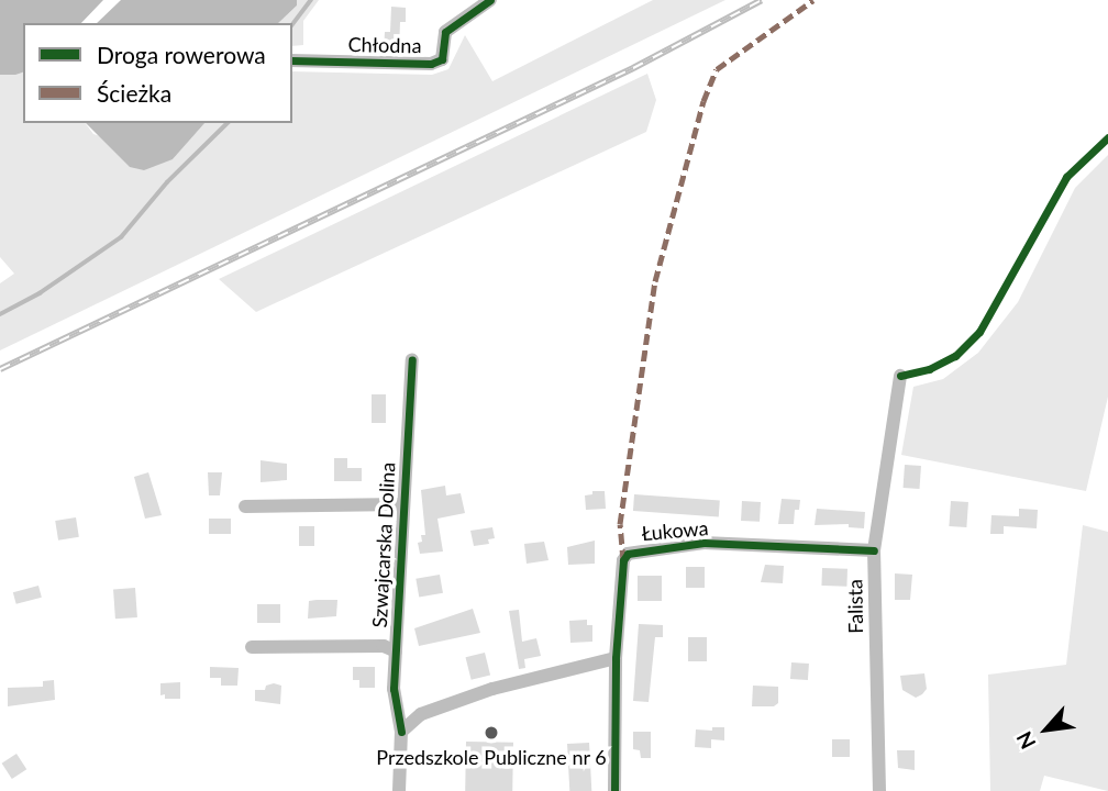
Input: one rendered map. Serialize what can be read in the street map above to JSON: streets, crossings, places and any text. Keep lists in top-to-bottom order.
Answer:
{
  "streets": {
    "street": [
      "Chłodna",
      "Łukowa",
      "Szwajcarska Dolina",
      "Falista"
    ]
  },
  "crossings": [
    ["Łukowa", "Falista"]
  ],
  "places": ["Przedszkole Publiczne nr 6"],
  "legend": ["Droga rowerowa", "Ścieżka"],
  "north": "bottom left"
}
